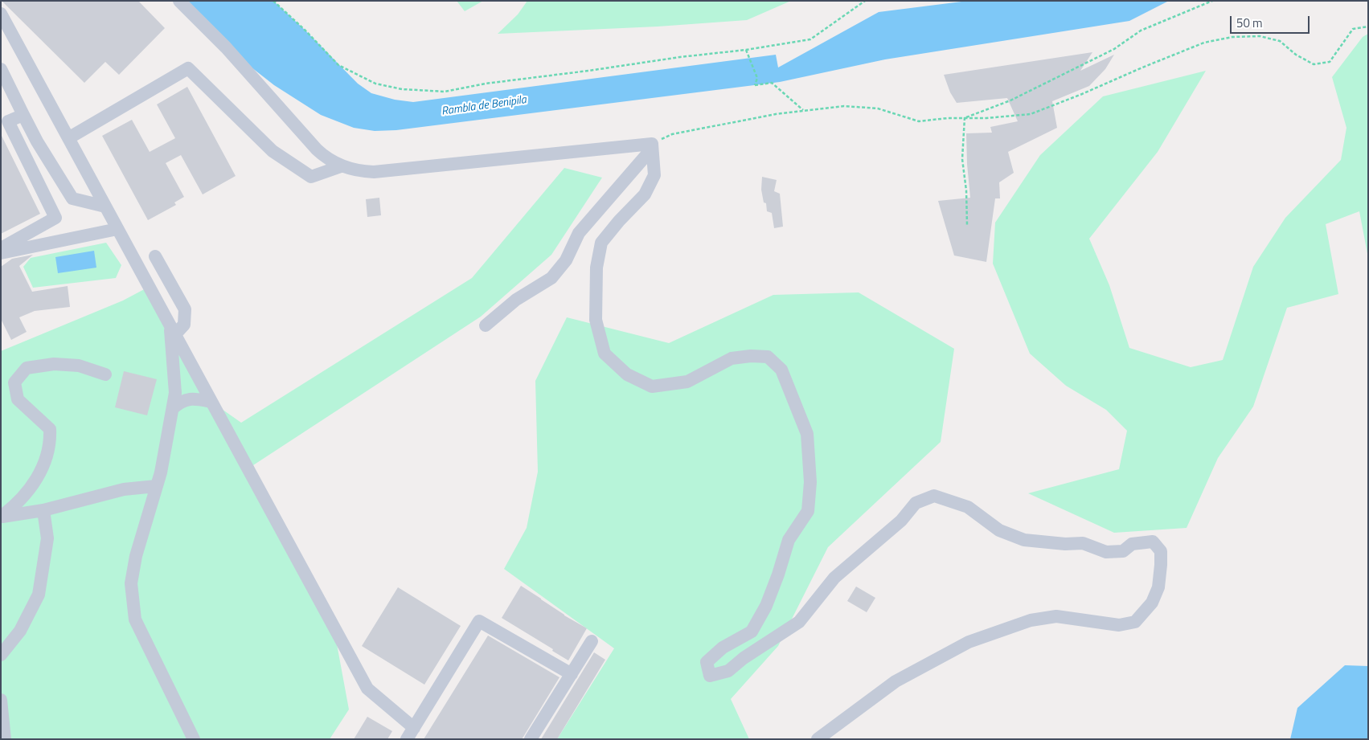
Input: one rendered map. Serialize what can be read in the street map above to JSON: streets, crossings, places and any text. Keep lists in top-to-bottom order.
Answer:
{
  "water": ["Rambla de Benipila"],
  "scale_bar": "50 m"
}
